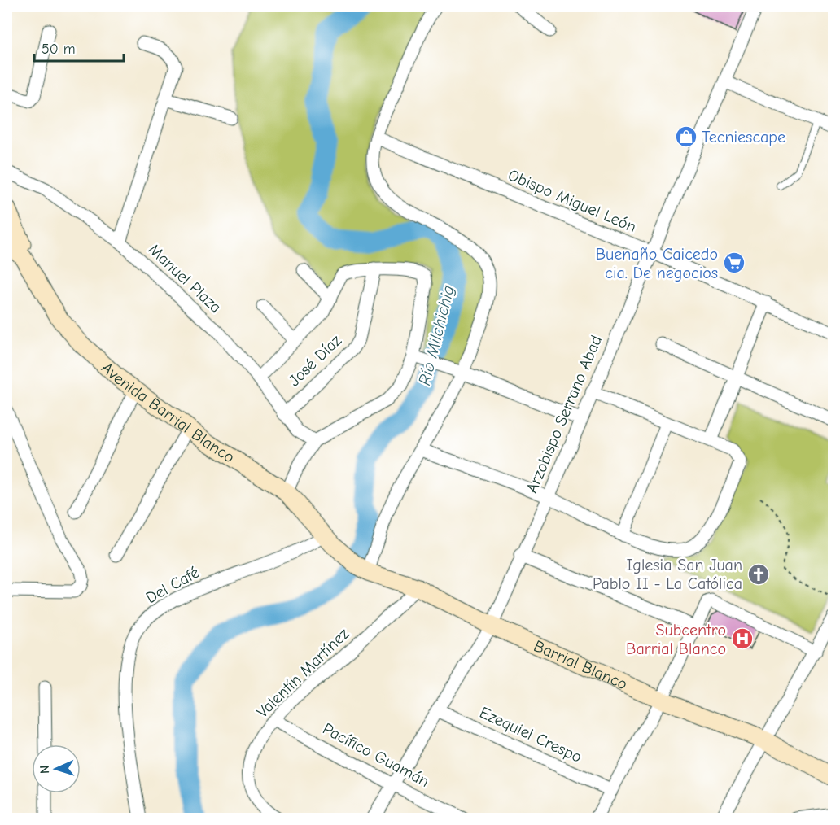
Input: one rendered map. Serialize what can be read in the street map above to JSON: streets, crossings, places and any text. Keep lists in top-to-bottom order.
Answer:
{
  "streets": {
    "street": [
      "Obispo Miguel León",
      "Manuel Plaza",
      "José Díaz",
      "Avenida Barrial Blanco",
      "Arzobispo Serrano Abad",
      "Del Café",
      "Barrial Blanco",
      "Valentín Martínez",
      "Ezequiel Crespo",
      "Pacífico Guamán"
    ]
  },
  "crossings": [
    ["Obispo Miguel León", "Arzobispo Serrano Abad"],
    ["Manuel Plaza", "José Díaz"],
    ["Avenida Barrial Blanco", "Del Café"],
    ["Avenida Barrial Blanco", "Barrial Blanco"],
    ["Arzobispo Serrano Abad", "Barrial Blanco"],
    ["Arzobispo Serrano Abad", "Ezequiel Crespo"],
    ["Arzobispo Serrano Abad", "Pacífico Guamán"],
    ["Del Café", "Barrial Blanco"],
    ["Barrial Blanco", "Valentín Martínez"],
    ["Valentín Martínez", "Pacífico Guamán"]
  ],
  "water": ["Río Milchichig"],
  "places": {
    "shop": ["Tecniescape"],
    "supermarket": ["Buenaño Caicedo cia. De negocios"],
    "church": ["Iglesia San Juan Pablo II - La Católica"],
    "hospital": ["Subcentro Barrial Blanco"]
  },
  "scale_bar": "50 m",
  "north": "left"
}
